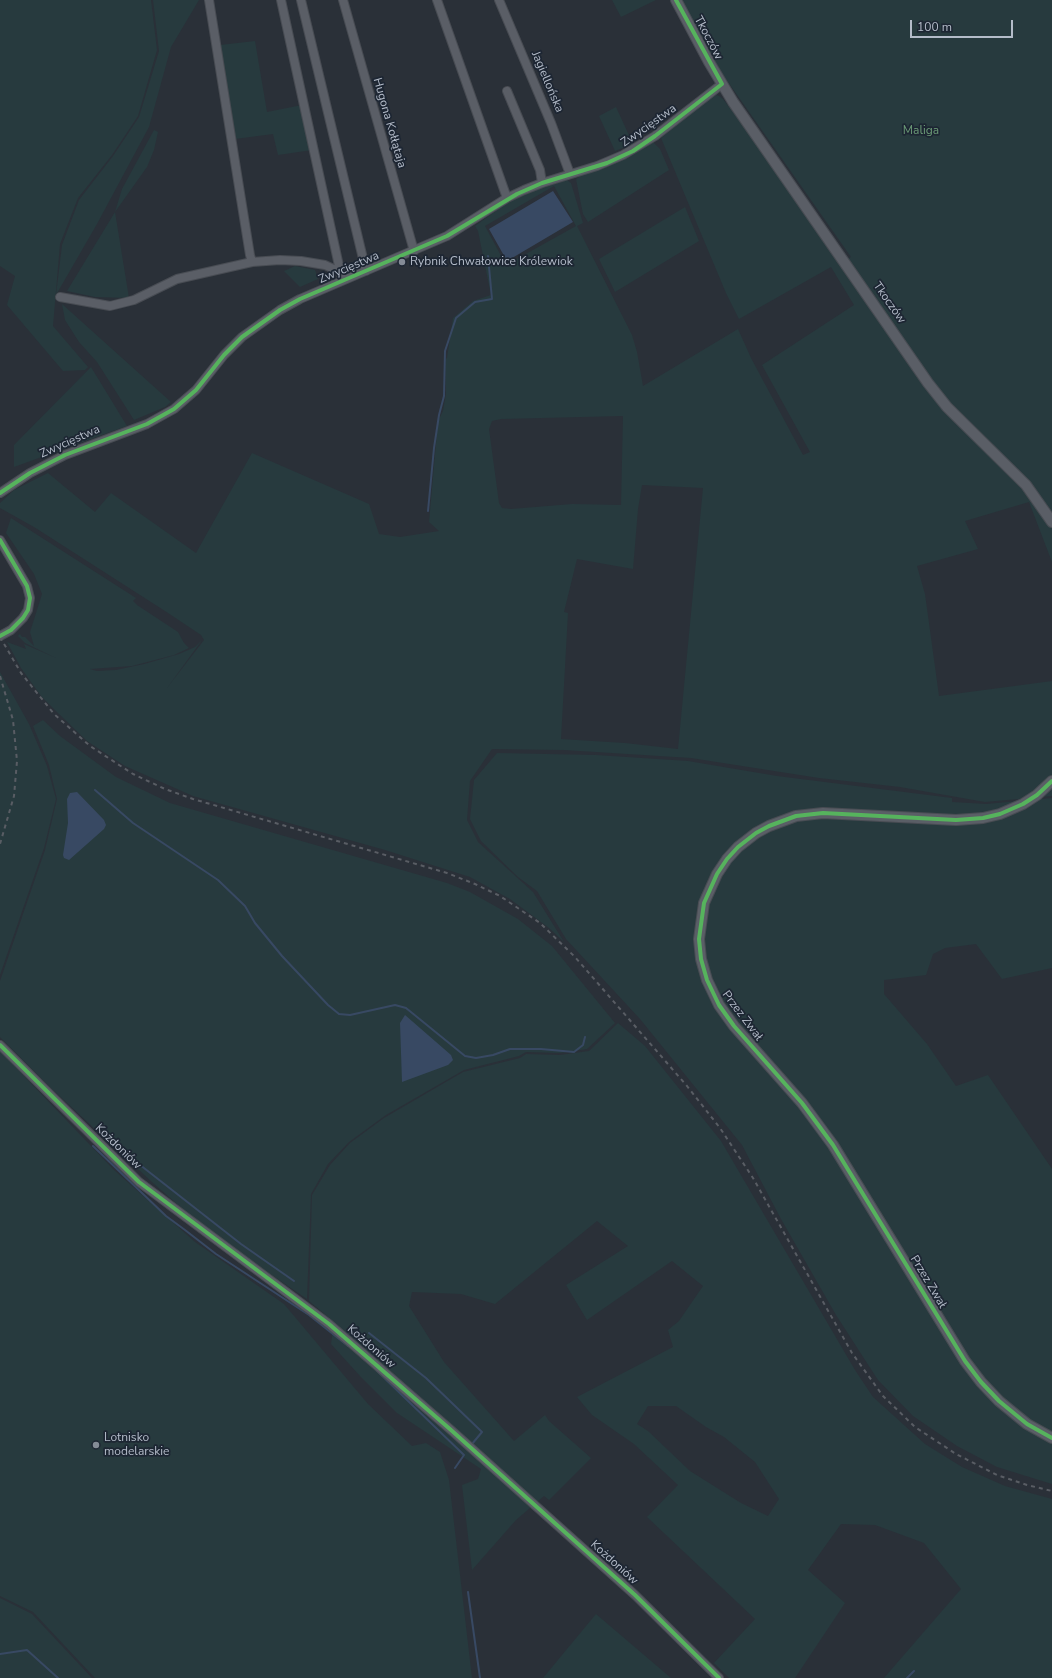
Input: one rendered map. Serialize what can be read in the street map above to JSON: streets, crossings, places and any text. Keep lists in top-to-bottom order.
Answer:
{
  "streets": {
    "street": [
      "Tkoczów",
      "Jagiellońska",
      "Hugona Kołłątaja",
      "Zwycięstwa",
      "Przez Zwał",
      "Kożdoniów"
    ]
  },
  "crossings": [
    ["Tkoczów", "Zwycięstwa"],
    ["Jagiellońska", "Zwycięstwa"],
    ["Hugona Kołłątaja", "Zwycięstwa"]
  ],
  "parks": ["Maliga"],
  "places": ["Rybnik Chwałowice Królewiok", "Lotnisko modelarskie"],
  "scale_bar": "100 m"
}
